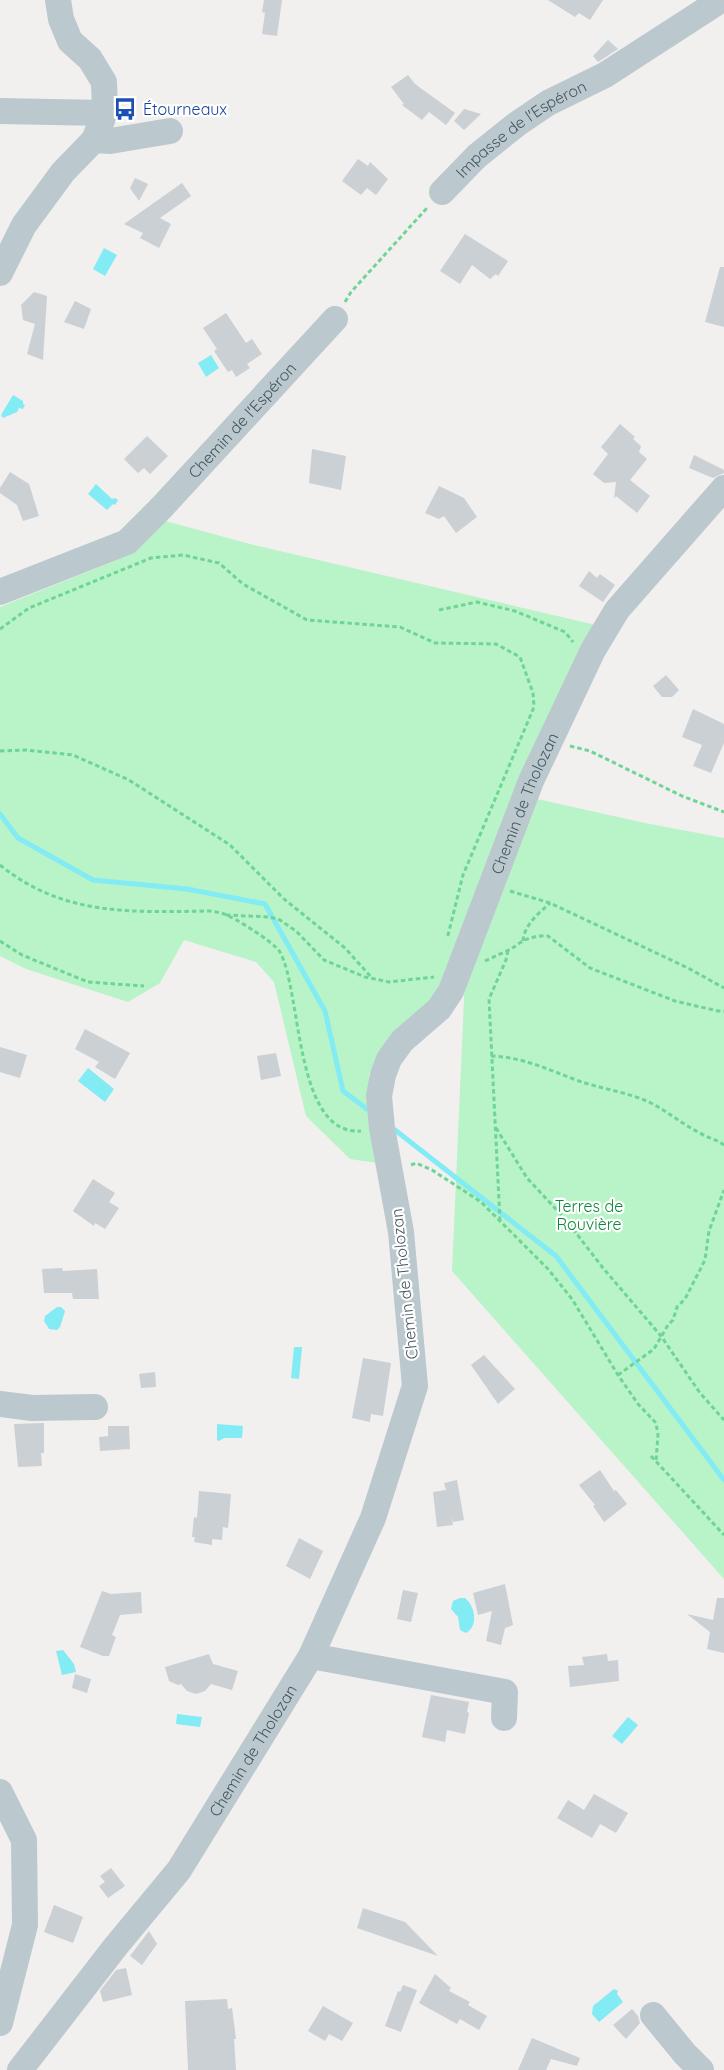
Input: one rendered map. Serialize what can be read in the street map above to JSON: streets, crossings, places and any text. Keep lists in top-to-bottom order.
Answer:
{
  "streets": {
    "street": ["Impasse de l'Espéron", "Chemin de l'Espéron", "Chemin de Tholozan"]
  },
  "parks": ["Terres de Rouvière"],
  "places": {
    "bus stop": ["Étourneaux"]
  }
}
